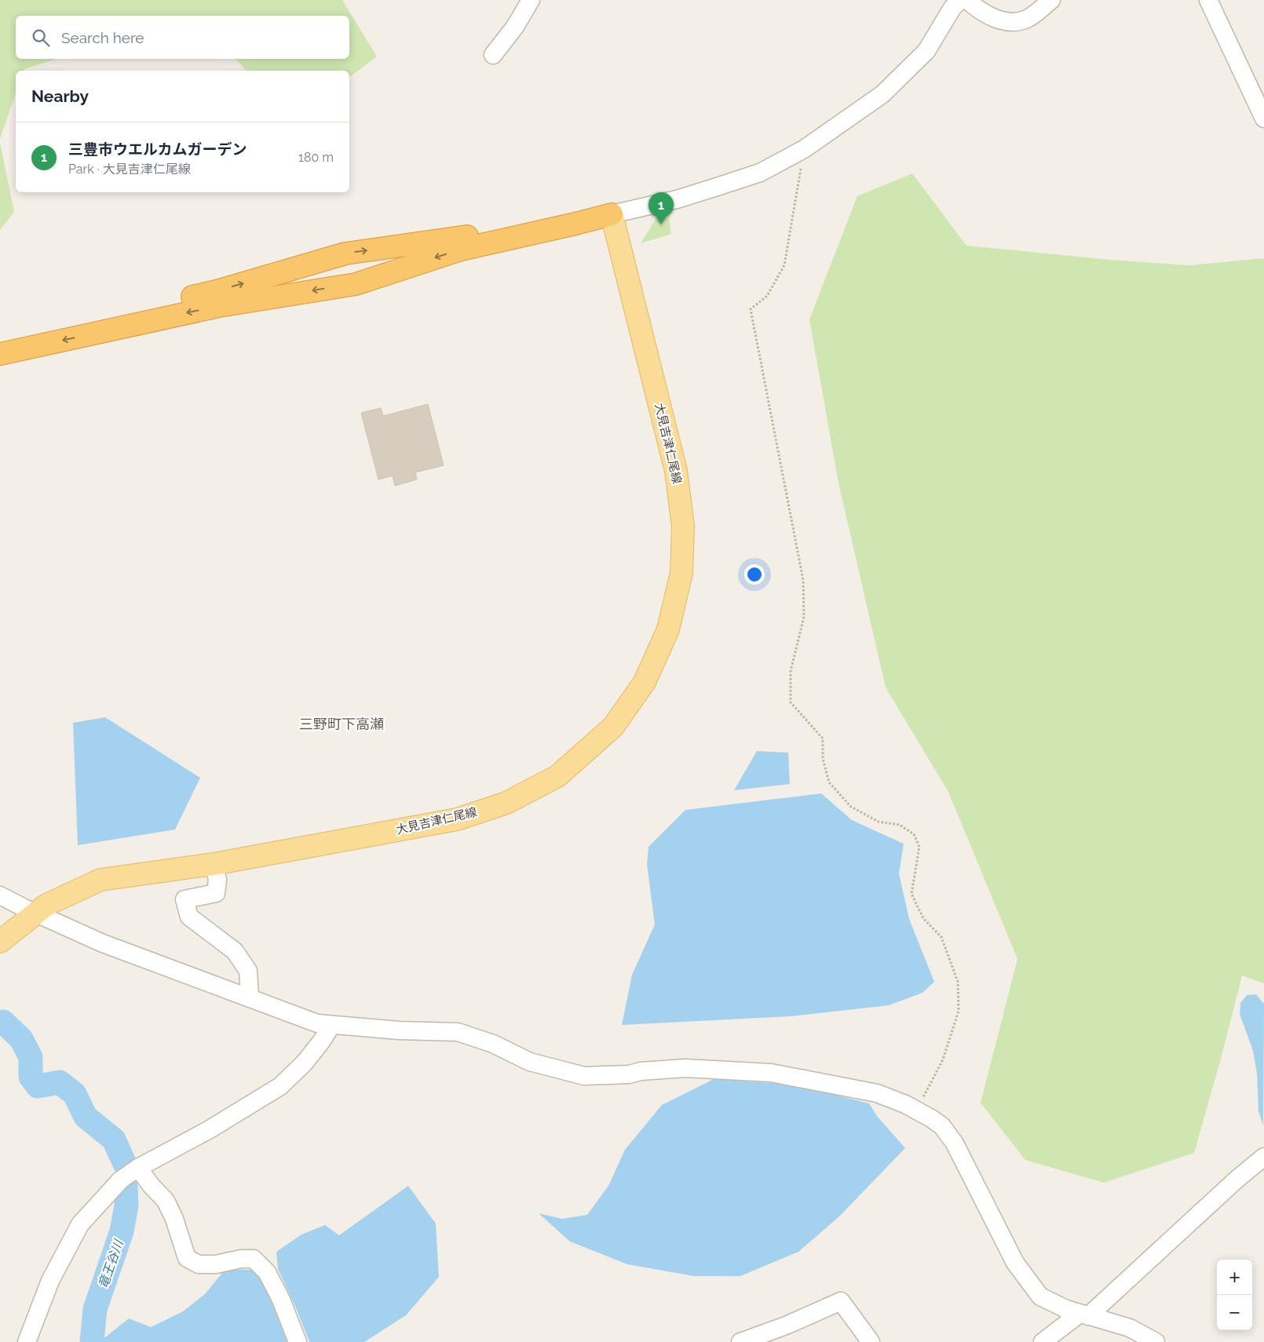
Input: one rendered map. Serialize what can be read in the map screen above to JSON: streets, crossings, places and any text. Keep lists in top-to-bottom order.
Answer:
{
  "streets": {
    "main road": ["大見吉津仁尾線"]
  },
  "districts": ["三野町下高瀬"],
  "water": ["竜王谷川"],
  "page": {
    "search": "Search here",
    "heading": "Nearby",
    "list": [
      {
        "mark": "1",
        "name": "三豊市ウエルカムガーデン",
        "note": "Park · 大見吉津仁尾線",
        "value": "180 m"
      }
    ],
    "pins": "1",
    "map_buttons": ["+", "−"]
  }
}
